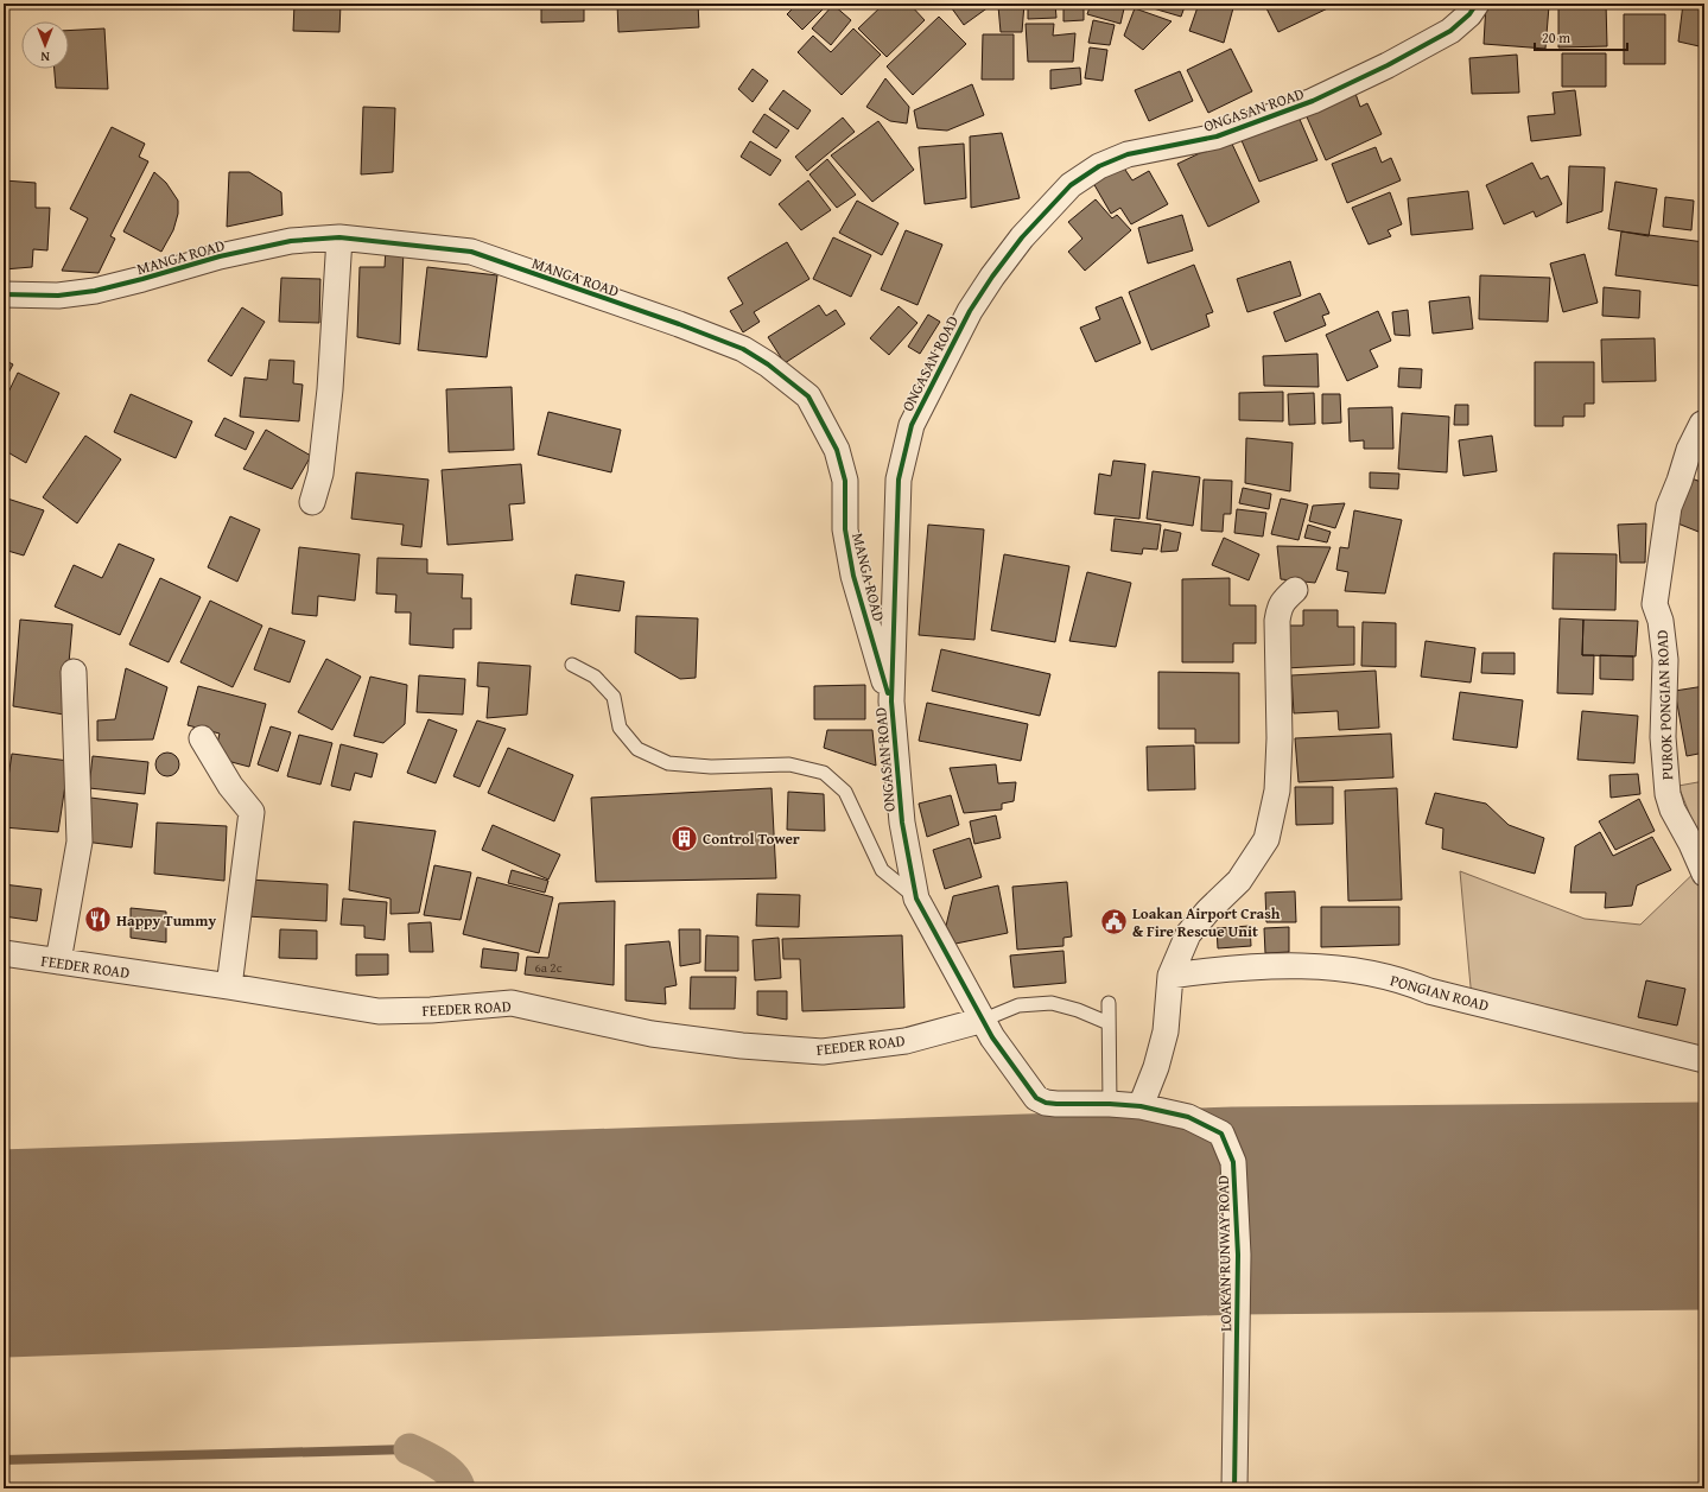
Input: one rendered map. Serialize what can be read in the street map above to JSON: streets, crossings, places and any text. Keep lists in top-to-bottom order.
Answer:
{
  "streets": {
    "street": [
      "ONGASAN ROAD",
      "MANGA ROAD",
      "PUROK PONGIAN ROAD",
      "FEEDER ROAD",
      "PONGIAN ROAD",
      "LOAKAN RUNWAY ROAD"
    ]
  },
  "crossings": [
    ["ONGASAN ROAD", "MANGA ROAD"],
    ["ONGASAN ROAD", "FEEDER ROAD"],
    ["ONGASAN ROAD", "LOAKAN RUNWAY ROAD"],
    ["FEEDER ROAD", "LOAKAN RUNWAY ROAD"]
  ],
  "places": {
    "building": ["Control Tower"],
    "restaurant": ["Happy Tummy"],
    "public building": ["Loakan Airport Crash & Fire Rescue Unit"]
  },
  "house_numbers": ["6a 2c"],
  "scale_bar": "20 m",
  "north": "bottom"
}
